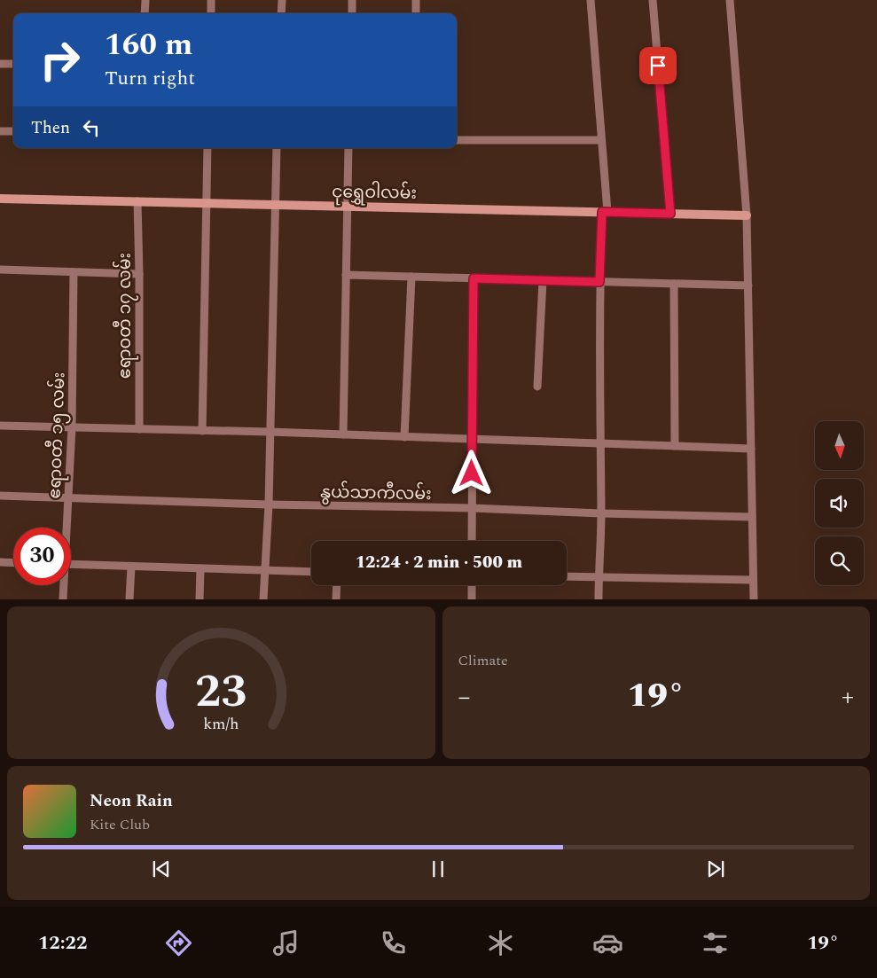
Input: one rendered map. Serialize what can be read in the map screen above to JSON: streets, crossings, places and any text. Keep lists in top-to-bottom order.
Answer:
{
  "streets": {
    "street": [
      "ငုရွှေဝါလမ်း",
      "ဧရာဝတီ ၁၇ လမ်း",
      "ဧရာဝတီ ၁၅ လမ်း",
      "နွယ်သာကီလမ်း"
    ]
  },
  "crossings": [
    ["ငုရွှေဝါလမ်း", "ဧရာဝတီ ၁၇ လမ်း"],
    ["ဧရာဝတီ ၁၅ လမ်း", "နွယ်သာကီလမ်း"]
  ],
  "north": "bottom",
  "page": {
    "turn": ["160 m", "Turn right"],
    "then": "Then",
    "limit": "30",
    "trip": "12:24 · 2 min · 500 m",
    "tile": "Climate",
    "heat": ["−", "19°", "+"],
    "song": ["Neon Rain", "Kite Club"],
    "tabs": ["12:22", "19°"],
    "gauge": ["23", "km/h"]
  }
}
